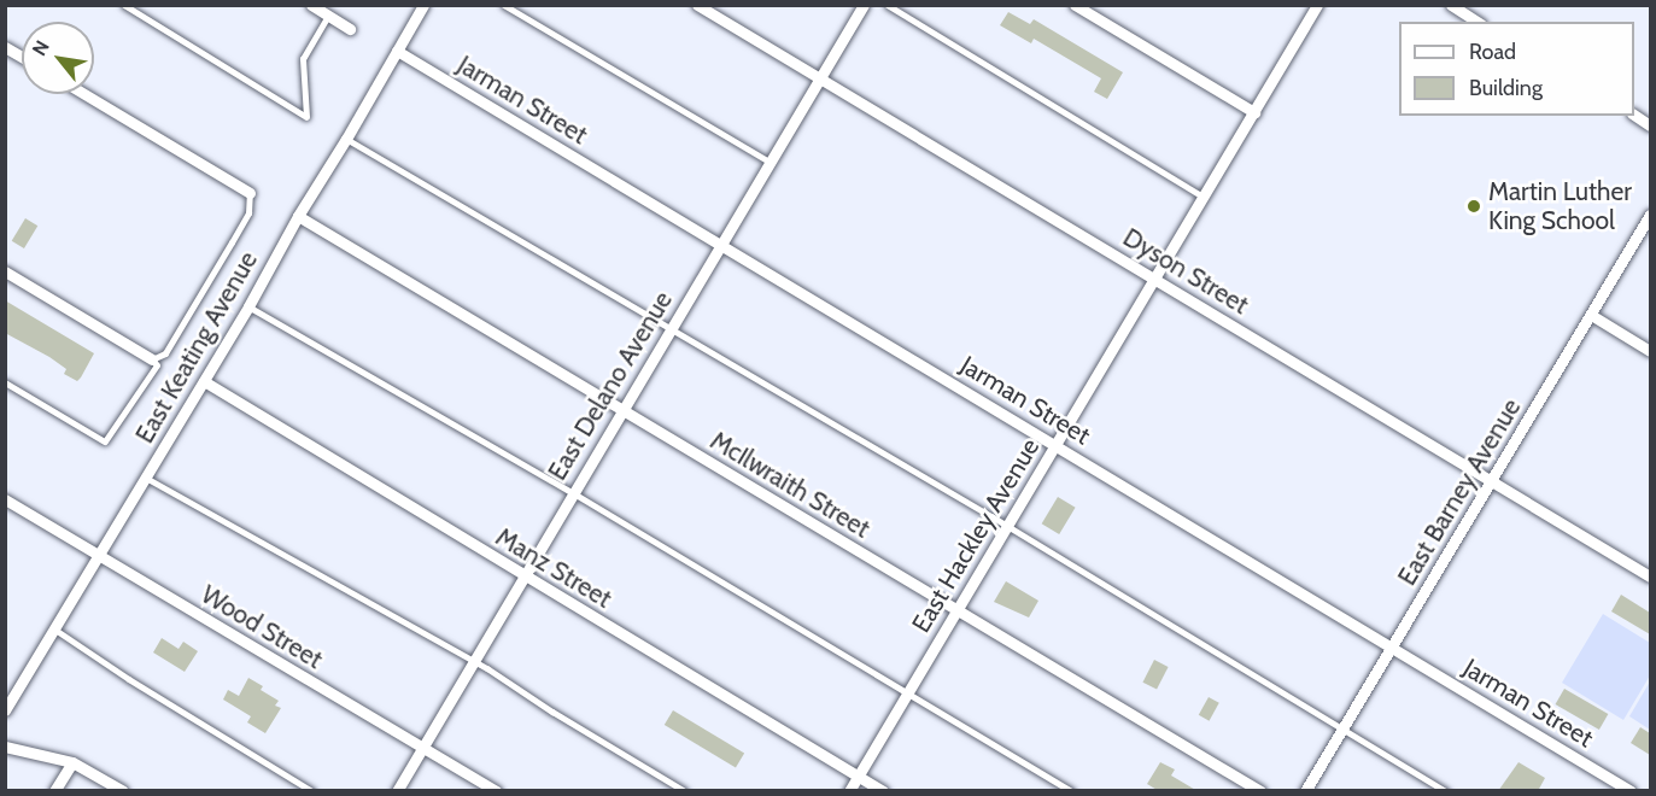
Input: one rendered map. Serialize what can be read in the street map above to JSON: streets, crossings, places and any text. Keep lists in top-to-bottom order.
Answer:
{
  "streets": {
    "street": [
      "Jarman Street",
      "Dyson Street",
      "East Keating Avenue",
      "East Delano Avenue",
      "McIlwraith Street",
      "East Barney Avenue",
      "East Hackley Avenue",
      "Manz Street",
      "Wood Street"
    ]
  },
  "crossings": [
    ["Jarman Street", "East Keating Avenue"],
    ["Jarman Street", "East Delano Avenue"],
    ["Jarman Street", "East Barney Avenue"],
    ["Jarman Street", "East Hackley Avenue"],
    ["Dyson Street", "East Delano Avenue"],
    ["Dyson Street", "East Barney Avenue"],
    ["Dyson Street", "East Hackley Avenue"],
    ["East Keating Avenue", "McIlwraith Street"],
    ["East Keating Avenue", "Manz Street"],
    ["East Keating Avenue", "Wood Street"],
    ["East Delano Avenue", "McIlwraith Street"],
    ["East Delano Avenue", "Manz Street"],
    ["East Delano Avenue", "Wood Street"],
    ["McIlwraith Street", "East Hackley Avenue"],
    ["East Hackley Avenue", "Manz Street"]
  ],
  "places": ["Martin Luther King School"],
  "legend": ["Road", "Building"],
  "north": "top left"
}
